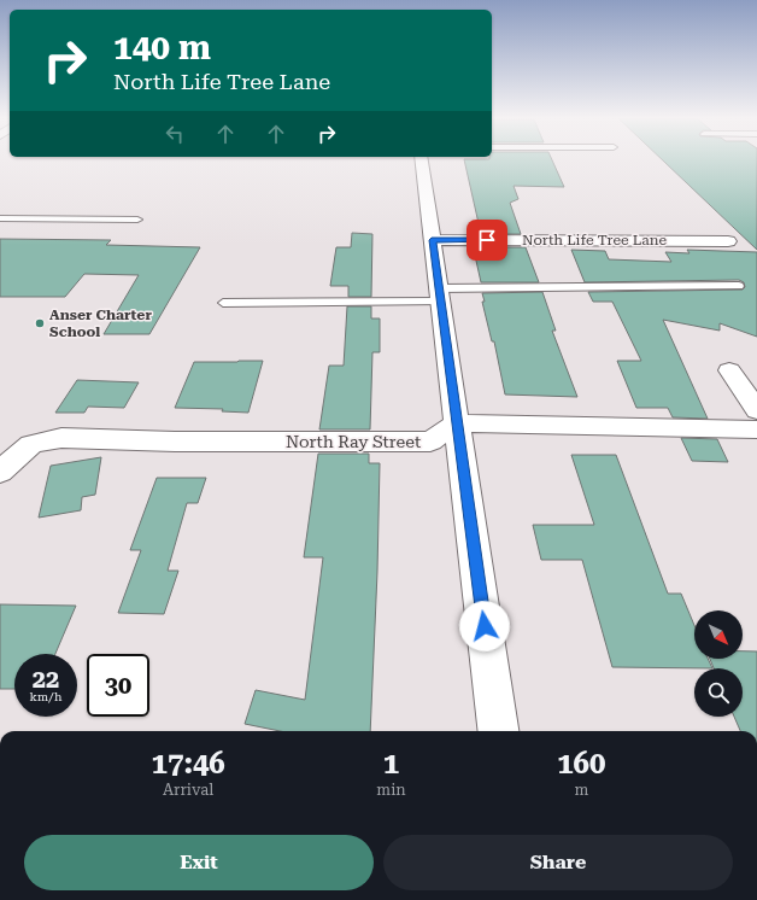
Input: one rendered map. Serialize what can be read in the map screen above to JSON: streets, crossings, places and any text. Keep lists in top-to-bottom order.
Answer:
{
  "streets": {
    "street": ["North Life Tree Lane", "North Ray Street"]
  },
  "places": ["Anser Charter School"],
  "north": "bottom right",
  "page": {
    "turn": ["140 m", "North Life Tree Lane"],
    "speed": "22 km/h",
    "limit": "30",
    "eta": [
      "17:46",
      "Arrival",
      "1",
      "min",
      "160",
      "m"
    ],
    "buttons": ["Exit", "Share"]
  }
}
